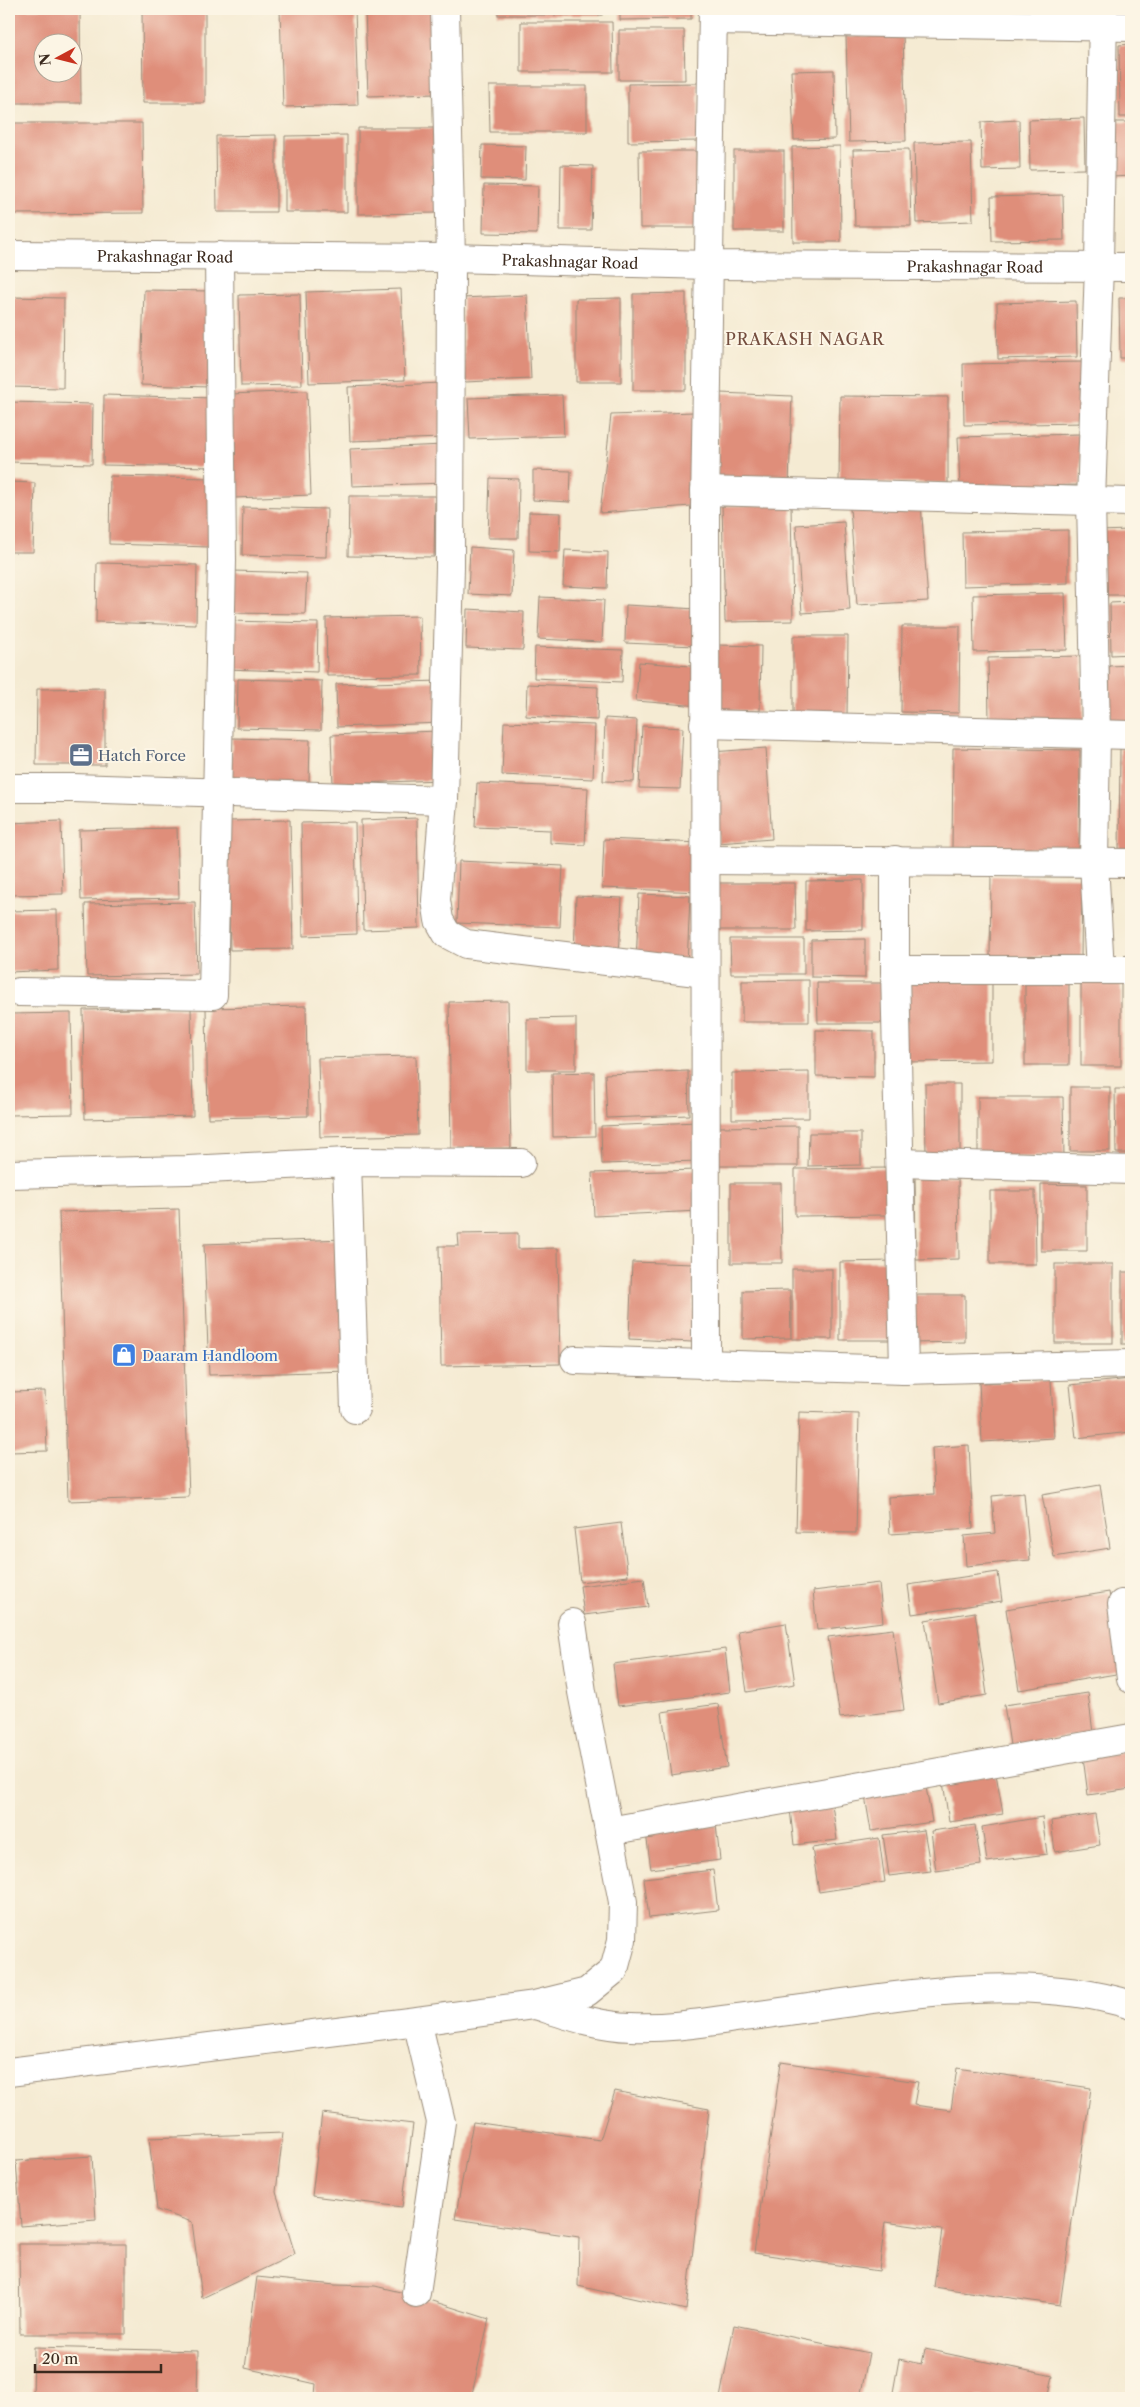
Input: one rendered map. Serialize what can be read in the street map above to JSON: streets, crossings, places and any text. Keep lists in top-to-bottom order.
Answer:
{
  "streets": {
    "street": ["Prakashnagar Road"]
  },
  "districts": ["PRAKASH NAGAR"],
  "places": {
    "office": ["Hatch Force"],
    "shop": ["Daaram Handloom"]
  },
  "scale_bar": "20 m",
  "north": "left"
}
